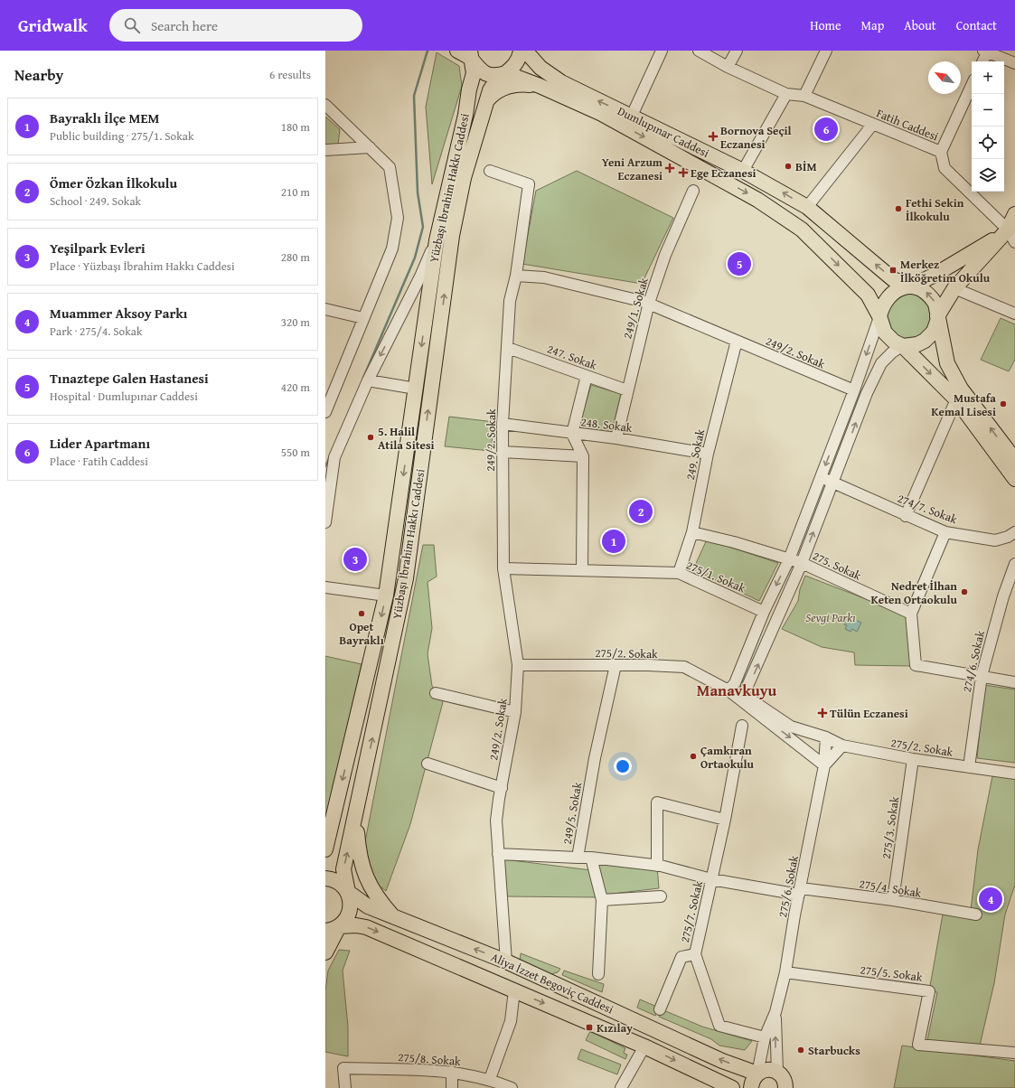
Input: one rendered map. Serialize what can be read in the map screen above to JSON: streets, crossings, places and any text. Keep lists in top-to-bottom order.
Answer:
{
  "streets": {
    "main road": ["Dumlupınar Caddesi", "Yüzbaşı İbrahim Hakkı Caddesi", "Aliya İzzet Begoviç Caddesi"],
    "street": [
      "Fatih Caddesi",
      "249/1. Sokak",
      "249/2. Sokak",
      "247. Sokak",
      "248. Sokak",
      "249. Sokak",
      "274/7. Sokak",
      "275. Sokak",
      "275/1. Sokak",
      "275/2. Sokak",
      "274/6. Sokak",
      "249/5. Sokak",
      "275/3. Sokak",
      "275/6. Sokak",
      "275/4. Sokak",
      "275/7. Sokak",
      "275/5. Sokak",
      "275/8. Sokak"
    ]
  },
  "crossings": [
    ["Dumlupınar Caddesi", "Yüzbaşı İbrahim Hakkı Caddesi"],
    ["Yüzbaşı İbrahim Hakkı Caddesi", "Aliya İzzet Begoviç Caddesi"],
    ["249/1. Sokak", "249/2. Sokak"],
    ["249/1. Sokak", "247. Sokak"],
    ["249/1. Sokak", "248. Sokak"],
    ["249/2. Sokak", "247. Sokak"],
    ["249/2. Sokak", "248. Sokak"],
    ["249/2. Sokak", "249. Sokak"],
    ["249/2. Sokak", "275/1. Sokak"],
    ["249/2. Sokak", "275/2. Sokak"],
    ["249/2. Sokak", "Aliya İzzet Begoviç Caddesi"],
    ["248. Sokak", "249. Sokak"],
    ["249. Sokak", "275. Sokak"],
    ["249. Sokak", "275/1. Sokak"],
    ["275/2. Sokak", "274/6. Sokak"],
    ["275/2. Sokak", "249/5. Sokak"],
    ["275/2. Sokak", "275/3. Sokak"],
    ["275/2. Sokak", "275/6. Sokak"],
    ["249/5. Sokak", "275/4. Sokak"],
    ["249/5. Sokak", "275/7. Sokak"],
    ["275/3. Sokak", "275/4. Sokak"],
    ["275/6. Sokak", "275/4. Sokak"],
    ["275/6. Sokak", "275/7. Sokak"],
    ["275/6. Sokak", "275/5. Sokak"],
    ["275/6. Sokak", "Aliya İzzet Begoviç Caddesi"],
    ["275/4. Sokak", "275/7. Sokak"]
  ],
  "districts": ["Manavkuyu"],
  "parks": ["Sevgi Parkı"],
  "places": {
    "health": [
      "Bornova Seçil Eczanesi",
      "Yeni Arzum Eczanesi",
      "Ege Eczanesi",
      "Tülün Eczanesi"
    ],
    "other": [
      "BİM",
      "Fethi Sekin İlkokulu",
      "Mustafa Kemal Lisesi",
      "5. Halil Atila Sitesi",
      "Nedret İlhan Keten Ortaokulu",
      "Opet Bayraklı",
      "Çamkıran Ortaokulu",
      "Starbucks"
    ],
    "transit": ["Merkez İlköğretim Okulu", "Kızılay"]
  },
  "north": "top left",
  "page": {
    "header": "Gridwalk",
    "search": "Search here",
    "nav": [
      "Home",
      "Map",
      "About",
      "Contact"
    ],
    "heading": ["Nearby", "6 results"],
    "map_buttons": ["+", "−"],
    "list": [
      {
        "mark": "1",
        "name": "Bayraklı İlçe MEM",
        "note": "Public building · 275/1. Sokak",
        "value": "180 m"
      },
      {
        "mark": "2",
        "name": "Ömer Özkan İlkokulu",
        "note": "School · 249. Sokak",
        "value": "210 m"
      },
      {
        "mark": "3",
        "name": "Yeşilpark Evleri",
        "note": "Place · Yüzbaşı İbrahim Hakkı Caddesi",
        "value": "280 m"
      },
      {
        "mark": "4",
        "name": "Muammer Aksoy Parkı",
        "note": "Park · 275/4. Sokak",
        "value": "320 m"
      },
      {
        "mark": "5",
        "name": "Tınaztepe Galen Hastanesi",
        "note": "Hospital · Dumlupınar Caddesi",
        "value": "420 m"
      },
      {
        "mark": "6",
        "name": "Lider Apartmanı",
        "note": "Place · Fatih Caddesi",
        "value": "550 m"
      }
    ],
    "pins": [
      "6",
      "5",
      "2",
      "1",
      "3",
      "4"
    ]
  }
}
